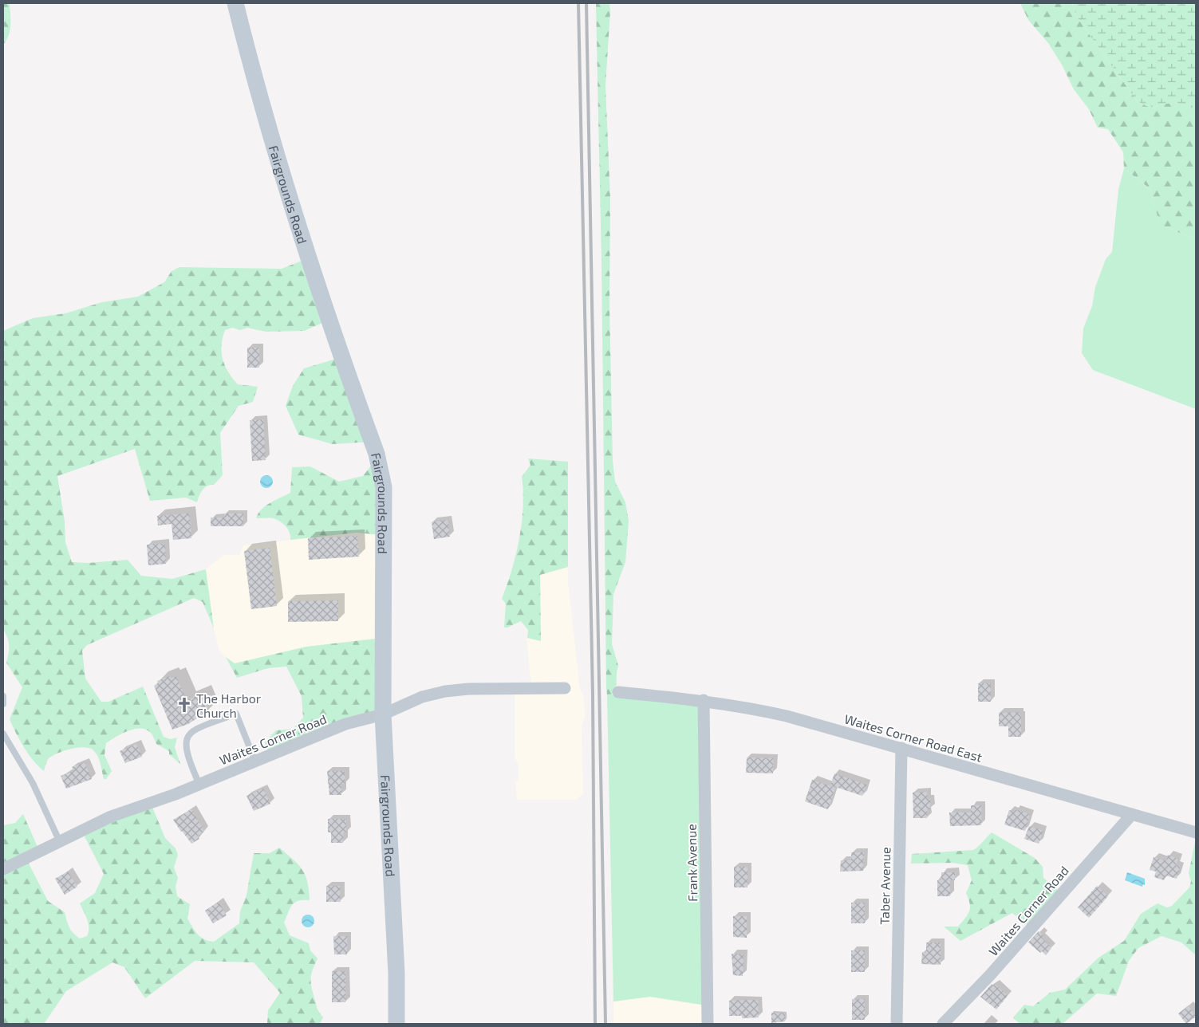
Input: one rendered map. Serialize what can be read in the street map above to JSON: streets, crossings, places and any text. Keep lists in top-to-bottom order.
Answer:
{
  "streets": {
    "street": [
      "Fairgrounds Road",
      "Waites Corner Road East",
      "Waites Corner Road",
      "Frank Avenue",
      "Taber Avenue"
    ]
  },
  "crossings": [
    ["Fairgrounds Road", "Waites Corner Road"],
    ["Waites Corner Road East", "Waites Corner Road"],
    ["Waites Corner Road East", "Frank Avenue"],
    ["Waites Corner Road East", "Taber Avenue"]
  ],
  "places": {
    "church": ["The Harbor Church"]
  }
}
